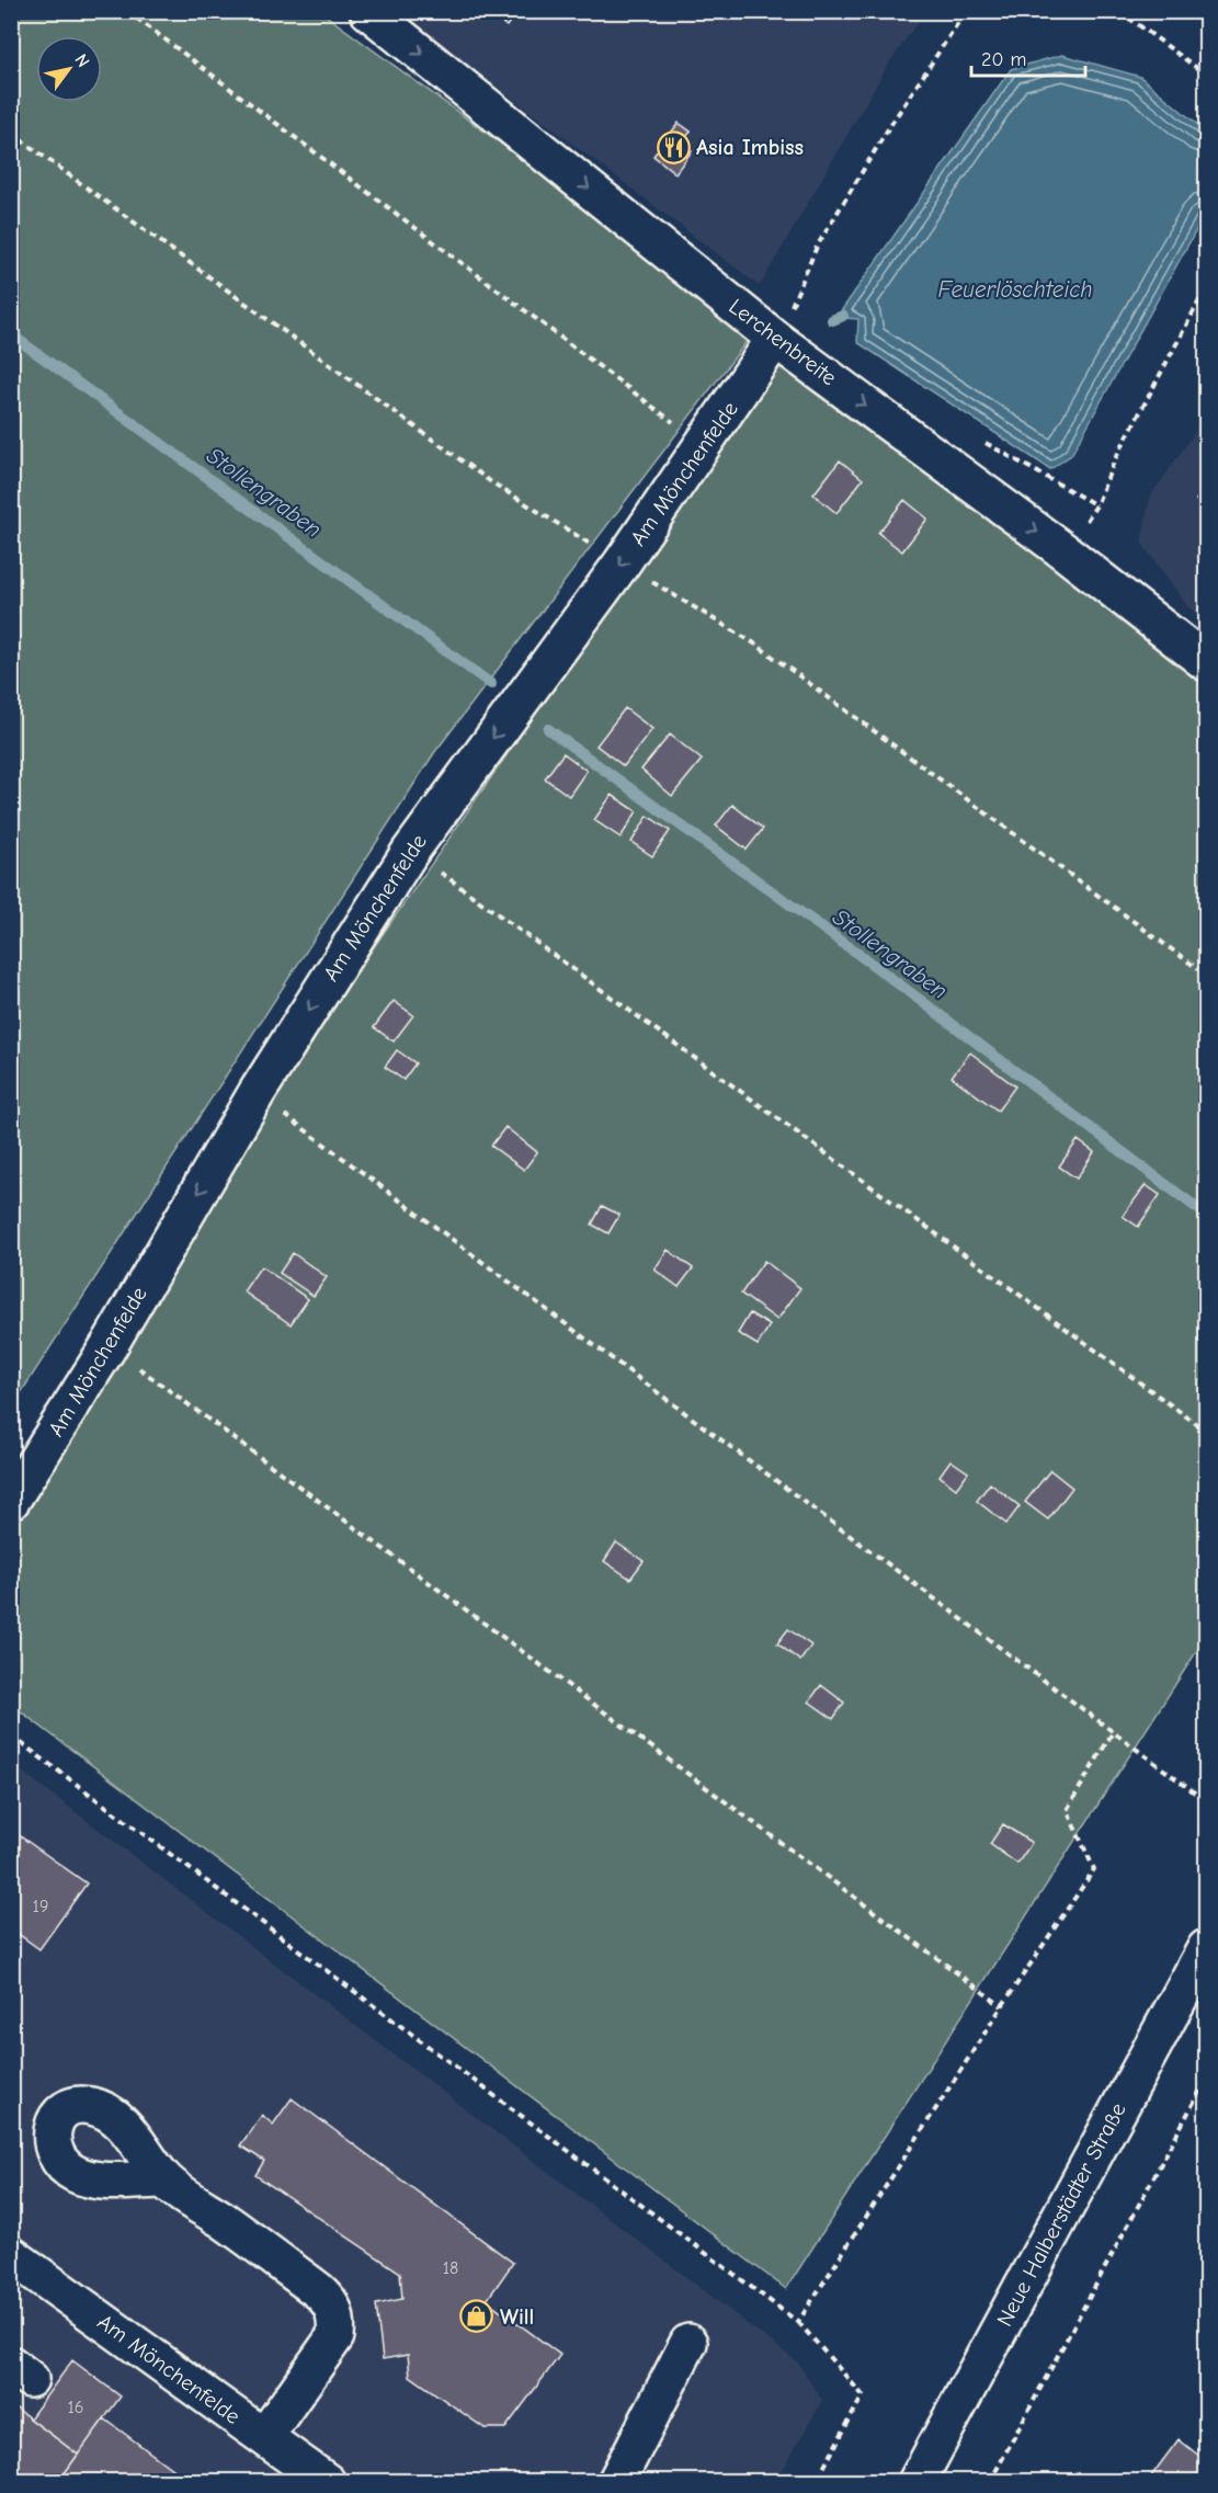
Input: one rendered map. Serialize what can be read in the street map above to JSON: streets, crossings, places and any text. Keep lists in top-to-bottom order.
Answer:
{
  "streets": {
    "street": ["Lerchenbreite", "Am Mönchenfelde", "Neue Halberstädter Straße"]
  },
  "crossings": [
    ["Lerchenbreite", "Am Mönchenfelde"]
  ],
  "one_way": ["Lerchenbreite", "Am Mönchenfelde"],
  "water": ["Feuerlöschteich", "Stollengraben"],
  "places": {
    "restaurant": ["Asia Imbiss"],
    "shop": ["Will"]
  },
  "house_numbers": ["19", "18", "16"],
  "scale_bar": "20 m",
  "north": "top right"
}
